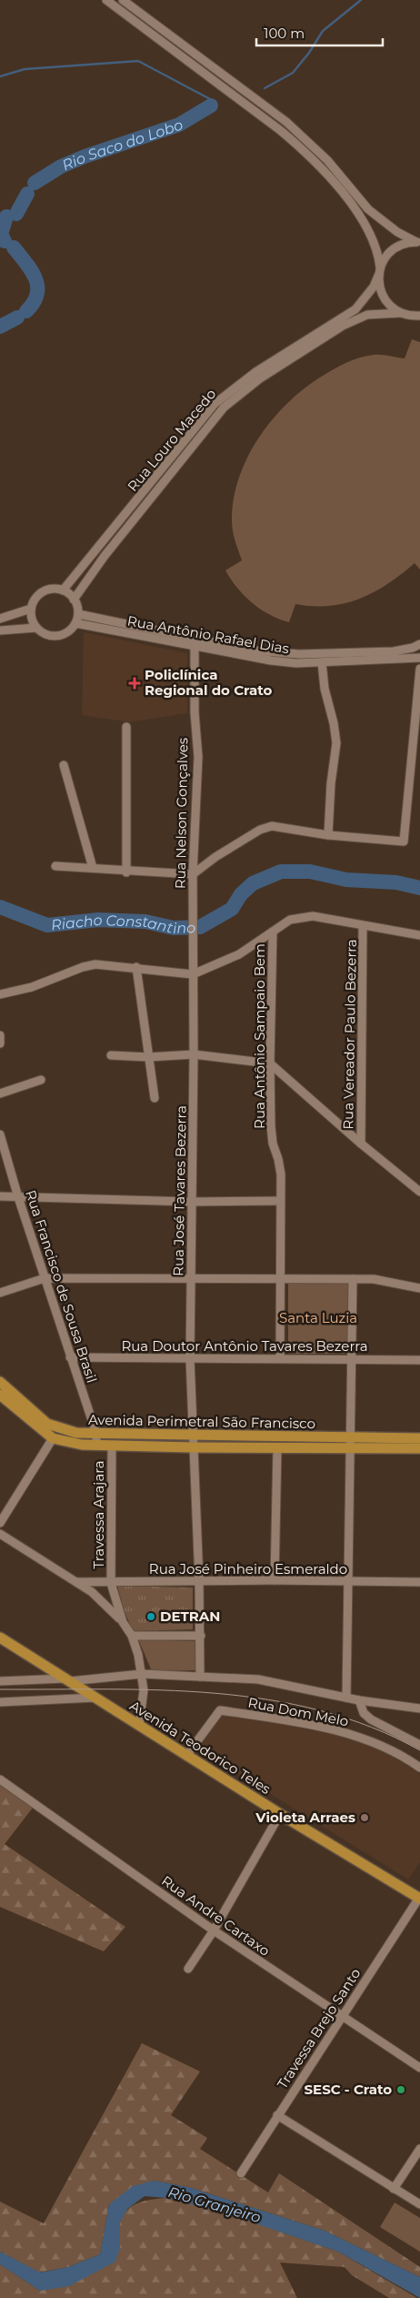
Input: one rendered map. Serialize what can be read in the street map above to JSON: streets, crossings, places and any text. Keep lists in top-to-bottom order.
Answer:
{
  "streets": {
    "main road": ["Avenida Perimetral São Francisco", "Avenida Teodorico Teles"],
    "street": [
      "Rua Louro Macedo",
      "Rua Antônio Rafael Dias",
      "Rua Nelson Gonçalves",
      "Rua Vereador Paulo Bezerra",
      "Rua Antônio Sampaio Bem",
      "Rua José Tavares Bezerra",
      "Rua Francisco de Sousa Brasil",
      "Rua Doutor Antônio Tavares Bezerra",
      "Travessa Arajara",
      "Rua José Pinheiro Esmeraldo",
      "Rua Dom Melo",
      "Rua Andre Cartaxo",
      "Travessa Brejo Santo"
    ]
  },
  "crossings": [
    ["Rua Louro Macedo", "Rua Antônio Rafael Dias"],
    ["Rua Antônio Rafael Dias", "Rua Nelson Gonçalves"],
    ["Rua Nelson Gonçalves", "Rua José Tavares Bezerra"],
    ["Rua Antônio Sampaio Bem", "Rua Doutor Antônio Tavares Bezerra"],
    ["Rua José Tavares Bezerra", "Rua Doutor Antônio Tavares Bezerra"],
    ["Rua José Tavares Bezerra", "Avenida Perimetral São Francisco"],
    ["Rua José Tavares Bezerra", "Rua José Pinheiro Esmeraldo"],
    ["Rua Francisco de Sousa Brasil", "Rua Doutor Antônio Tavares Bezerra"],
    ["Rua Francisco de Sousa Brasil", "Avenida Perimetral São Francisco"],
    ["Avenida Perimetral São Francisco", "Travessa Arajara"],
    ["Travessa Arajara", "Rua José Pinheiro Esmeraldo"],
    ["Rua Dom Melo", "Avenida Teodorico Teles"],
    ["Avenida Teodorico Teles", "Travessa Brejo Santo"],
    ["Rua Andre Cartaxo", "Travessa Brejo Santo"]
  ],
  "water": ["Rio Saco do Lobo", "Riacho Constantino", "Rio Granjeiro"],
  "parks": ["Santa Luzia"],
  "places": {
    "health": ["Policlínica Regional do Crato"],
    "other": ["DETRAN", "Violeta Arraes", "SESC - Crato"]
  },
  "scale_bar": "100 m"
}
